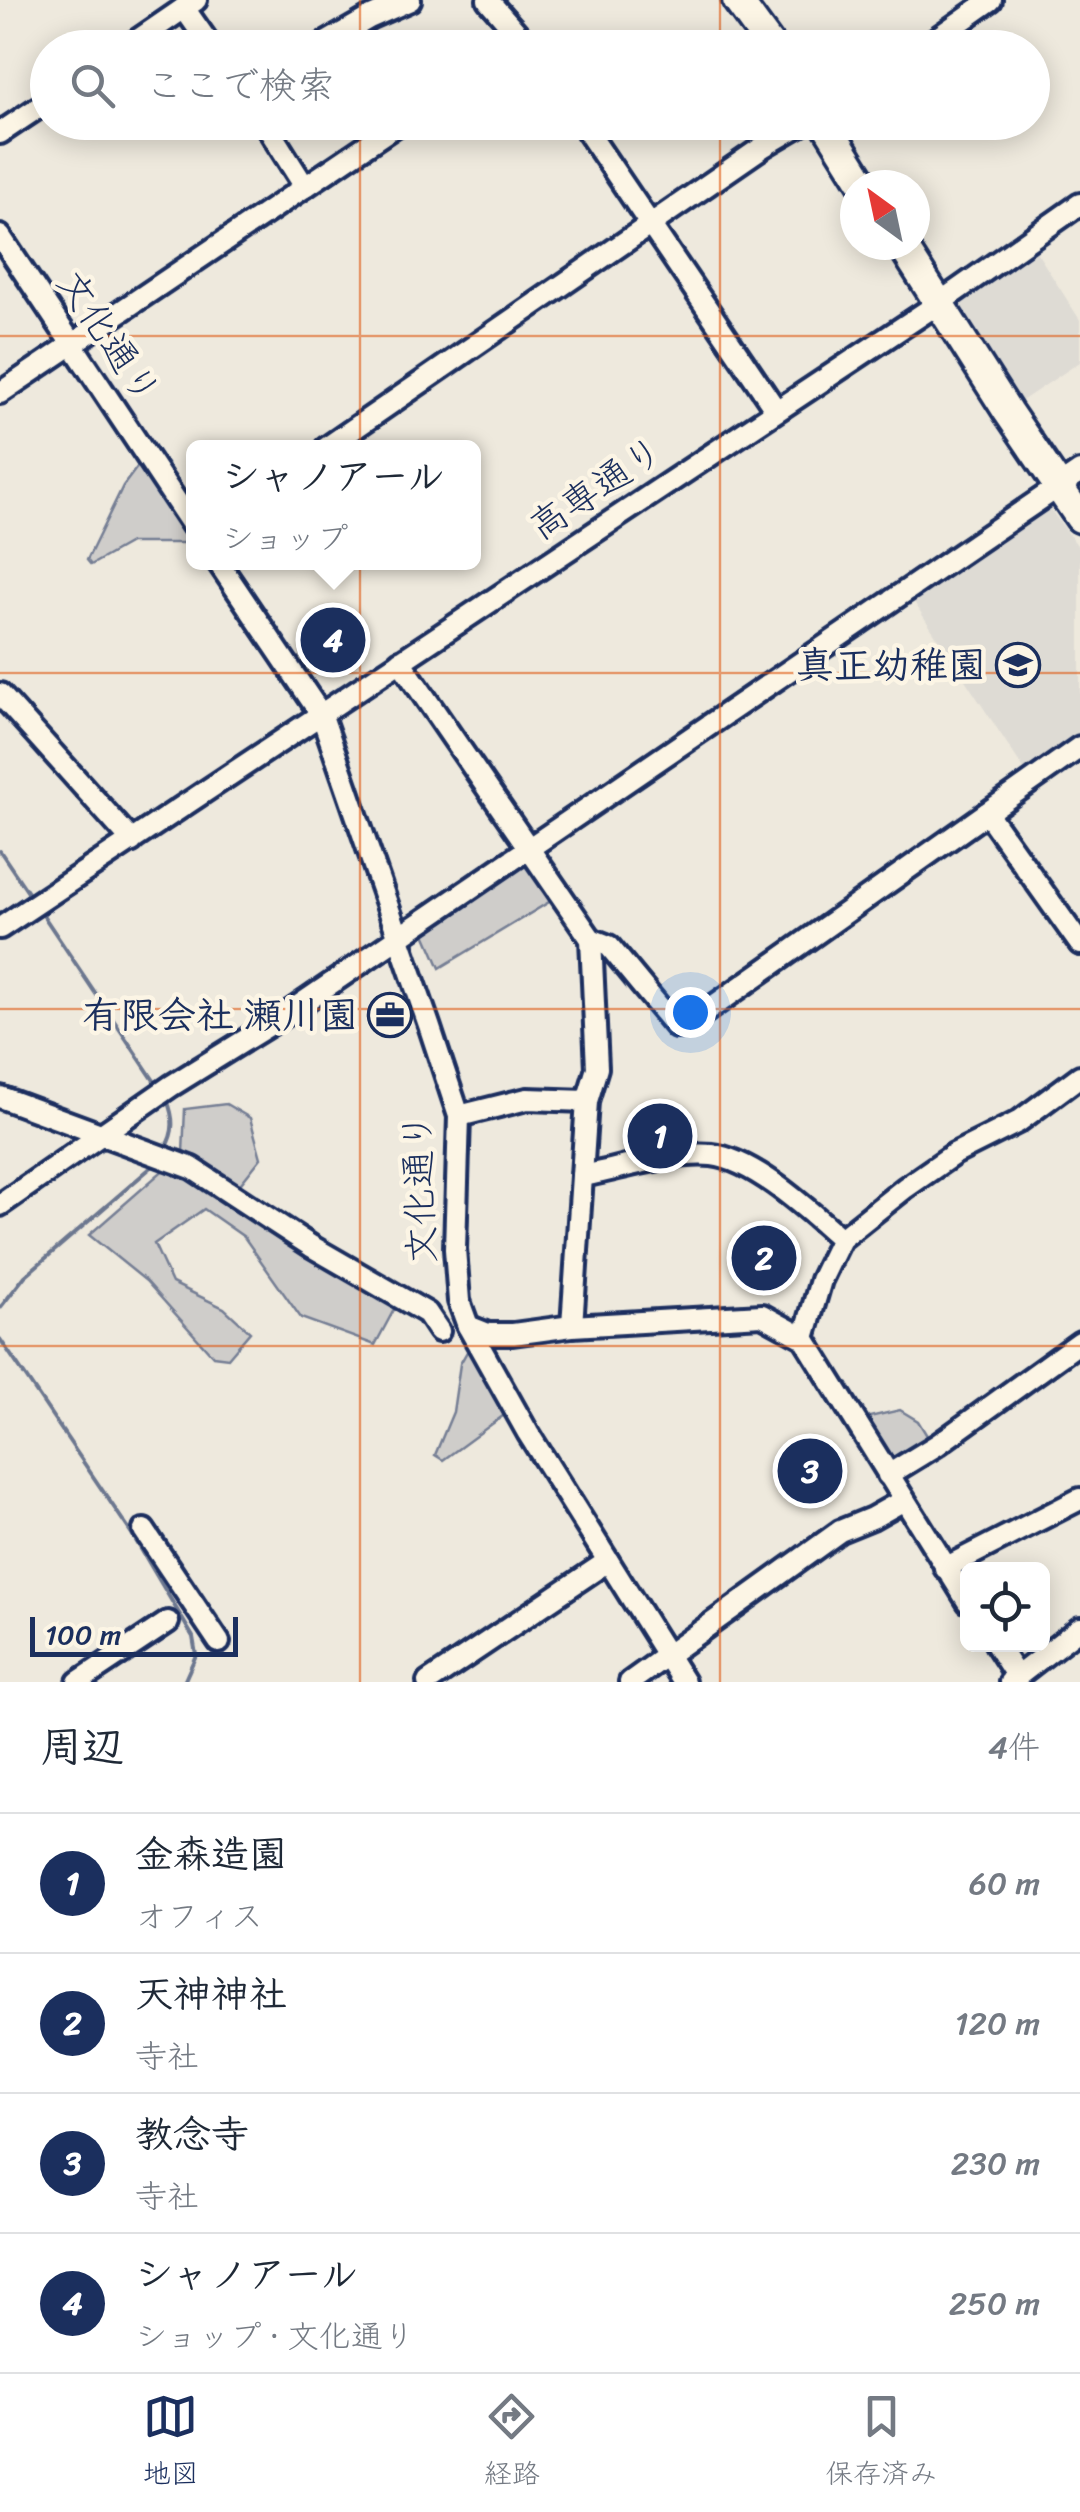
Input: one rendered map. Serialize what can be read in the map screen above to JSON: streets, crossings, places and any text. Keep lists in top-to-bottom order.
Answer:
{
  "streets": {
    "street": ["文化通り", "高専通り"]
  },
  "crossings": [
    ["文化通り", "高専通り"]
  ],
  "places": {
    "school or university": ["真正幼稚園"],
    "office": ["有限会社 瀬川園"]
  },
  "scale_bar": "100 m",
  "north": "top left",
  "page": {
    "search": "ここで検索",
    "popup": ["シャノアール", "ショップ"],
    "pins": [
      "4",
      "1",
      "2",
      "3"
    ],
    "scale": "100 m",
    "heading": ["周辺", "4件"],
    "list": [
      {
        "mark": "1",
        "name": "金森造園",
        "note": "オフィス",
        "value": "60 m"
      },
      {
        "mark": "2",
        "name": "天神神社",
        "note": "寺社",
        "value": "120 m"
      },
      {
        "mark": "3",
        "name": "教念寺",
        "note": "寺社",
        "value": "230 m"
      },
      {
        "mark": "4",
        "name": "シャノアール",
        "note": "ショップ · 文化通り",
        "value": "250 m"
      }
    ],
    "nav": ["地図", "経路", "保存済み"]
  }
}
